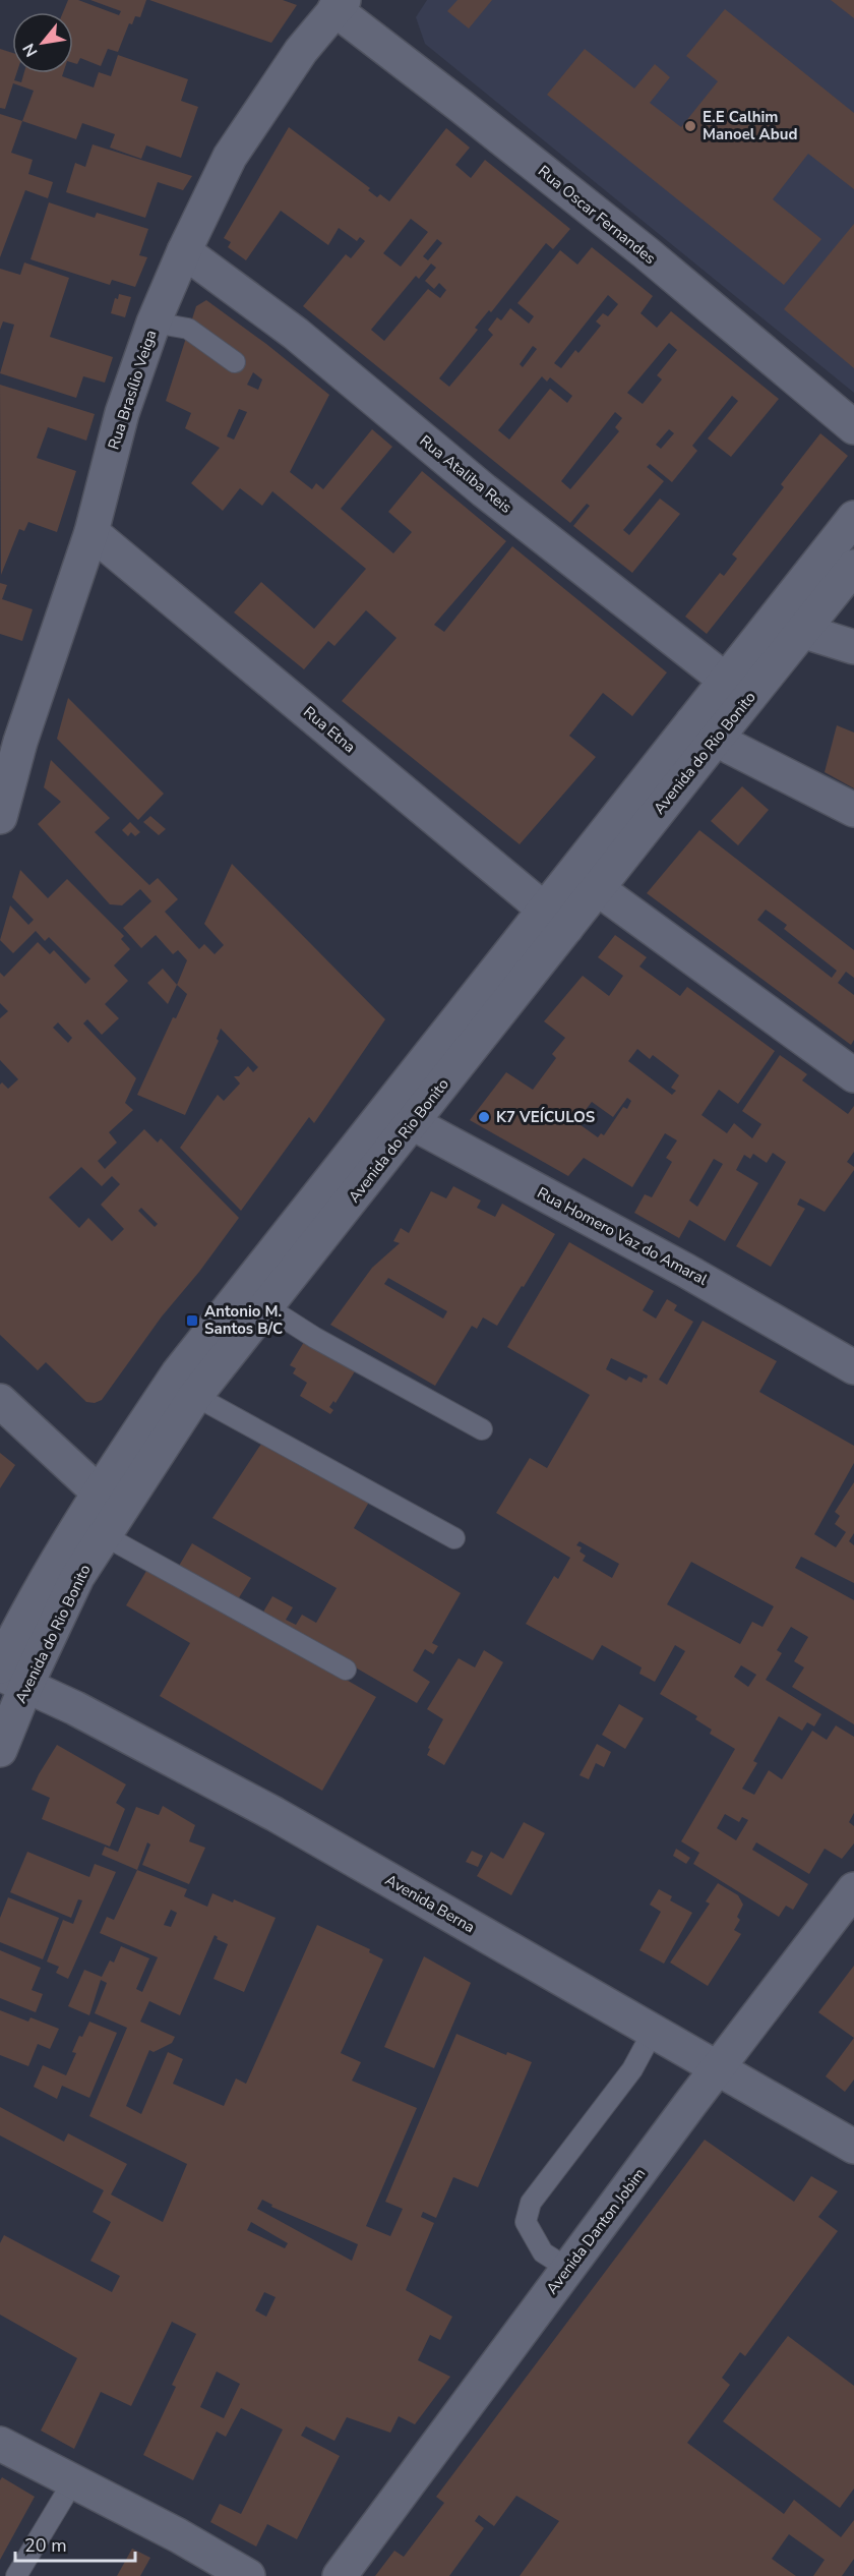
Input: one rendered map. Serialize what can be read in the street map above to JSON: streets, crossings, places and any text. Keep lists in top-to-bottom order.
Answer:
{
  "streets": {
    "street": [
      "Rua Oscar Fernandes",
      "Rua Brasílio Veiga",
      "Rua Ataliba Reis",
      "Rua Etna",
      "Avenida do Rio Bonito",
      "Rua Homero Vaz do Amaral",
      "Avenida Berna",
      "Avenida Danton Jobim"
    ]
  },
  "crossings": [
    ["Rua Oscar Fernandes", "Rua Brasílio Veiga"],
    ["Rua Brasílio Veiga", "Rua Ataliba Reis"],
    ["Rua Brasílio Veiga", "Rua Etna"],
    ["Rua Ataliba Reis", "Avenida do Rio Bonito"],
    ["Rua Etna", "Avenida do Rio Bonito"],
    ["Avenida do Rio Bonito", "Rua Homero Vaz do Amaral"],
    ["Avenida do Rio Bonito", "Avenida Berna"],
    ["Avenida Berna", "Avenida Danton Jobim"]
  ],
  "places": {
    "other": ["E.E Calhim Manoel Abud", "K7 VEÍCULOS"],
    "transit": ["Antonio M. Santos B/C"]
  },
  "scale_bar": "20 m",
  "north": "bottom left"
}
